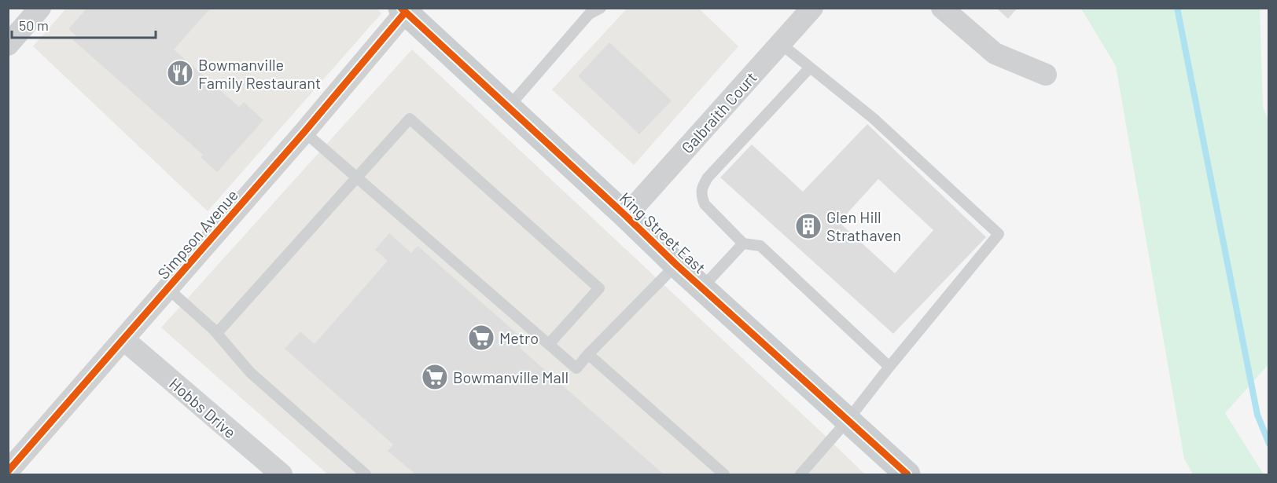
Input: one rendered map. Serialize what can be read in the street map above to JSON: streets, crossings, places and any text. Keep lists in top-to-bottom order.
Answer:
{
  "streets": {
    "main road": ["King Street East"],
    "street": ["Galbraith Court", "Simpson Avenue", "Hobbs Drive"]
  },
  "crossings": [
    ["Galbraith Court", "King Street East"],
    ["King Street East", "Simpson Avenue"],
    ["Simpson Avenue", "Hobbs Drive"]
  ],
  "places": {
    "restaurant": ["Bowmanville Family Restaurant"],
    "building": ["Glen Hill Strathaven"],
    "supermarket": ["Metro", "Bowmanville Mall"]
  },
  "scale_bar": "50 m"
}
